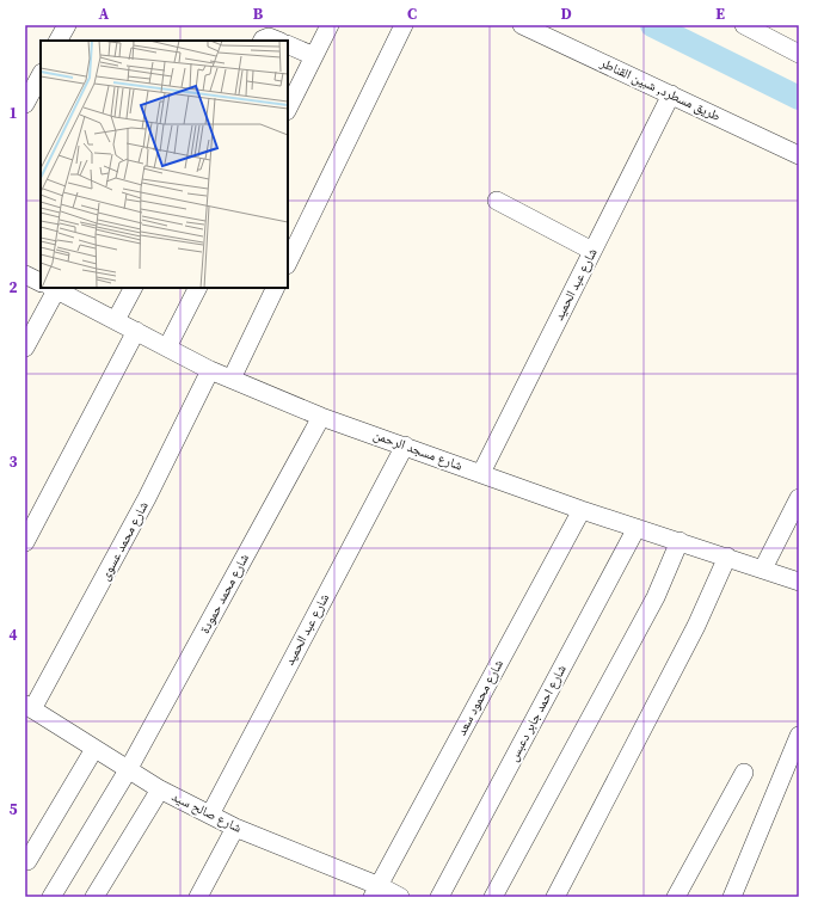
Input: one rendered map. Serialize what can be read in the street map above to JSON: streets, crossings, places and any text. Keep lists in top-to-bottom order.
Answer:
{
  "streets": {
    "street": [
      "طريق مسطرد, شبين القناطر",
      "شارع عبد الحميد",
      "شارع مسجد الرحمن",
      "شارع محمد عسوى",
      "شارع محمد حمودة",
      "شارع محمود سعد",
      "شارع احمد جابر دعبس",
      "شارع صالح سيد"
    ]
  },
  "crossings": [
    ["طريق مسطرد, شبين القناطر", "شارع عبد الحميد"],
    ["شارع عبد الحميد", "شارع مسجد الرحمن"],
    ["شارع عبد الحميد", "شارع صالح سيد"],
    ["شارع مسجد الرحمن", "شارع محمد عسوى"],
    ["شارع مسجد الرحمن", "شارع محمد حمودة"],
    ["شارع مسجد الرحمن", "شارع محمود سعد"],
    ["شارع مسجد الرحمن", "شارع احمد جابر دعبس"],
    ["شارع محمد عسوى", "شارع صالح سيد"],
    ["شارع محمد حمودة", "شارع صالح سيد"],
    ["شارع محمود سعد", "شارع صالح سيد"]
  ],
  "grid": {
    "columns": [
      "A",
      "B",
      "C",
      "D",
      "E"
    ],
    "rows": [
      "1",
      "2",
      "3",
      "4",
      "5"
    ]
  }
}
